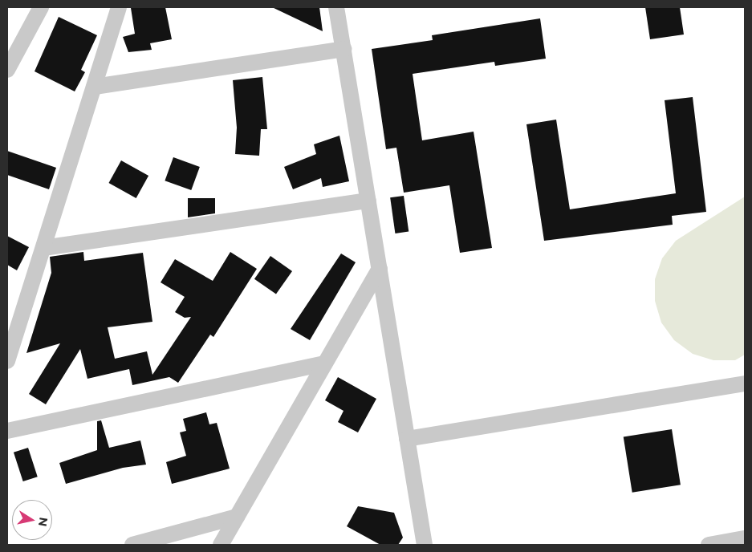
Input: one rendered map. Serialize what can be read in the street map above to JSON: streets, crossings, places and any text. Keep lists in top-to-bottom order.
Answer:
{
  "north": "right"
}
